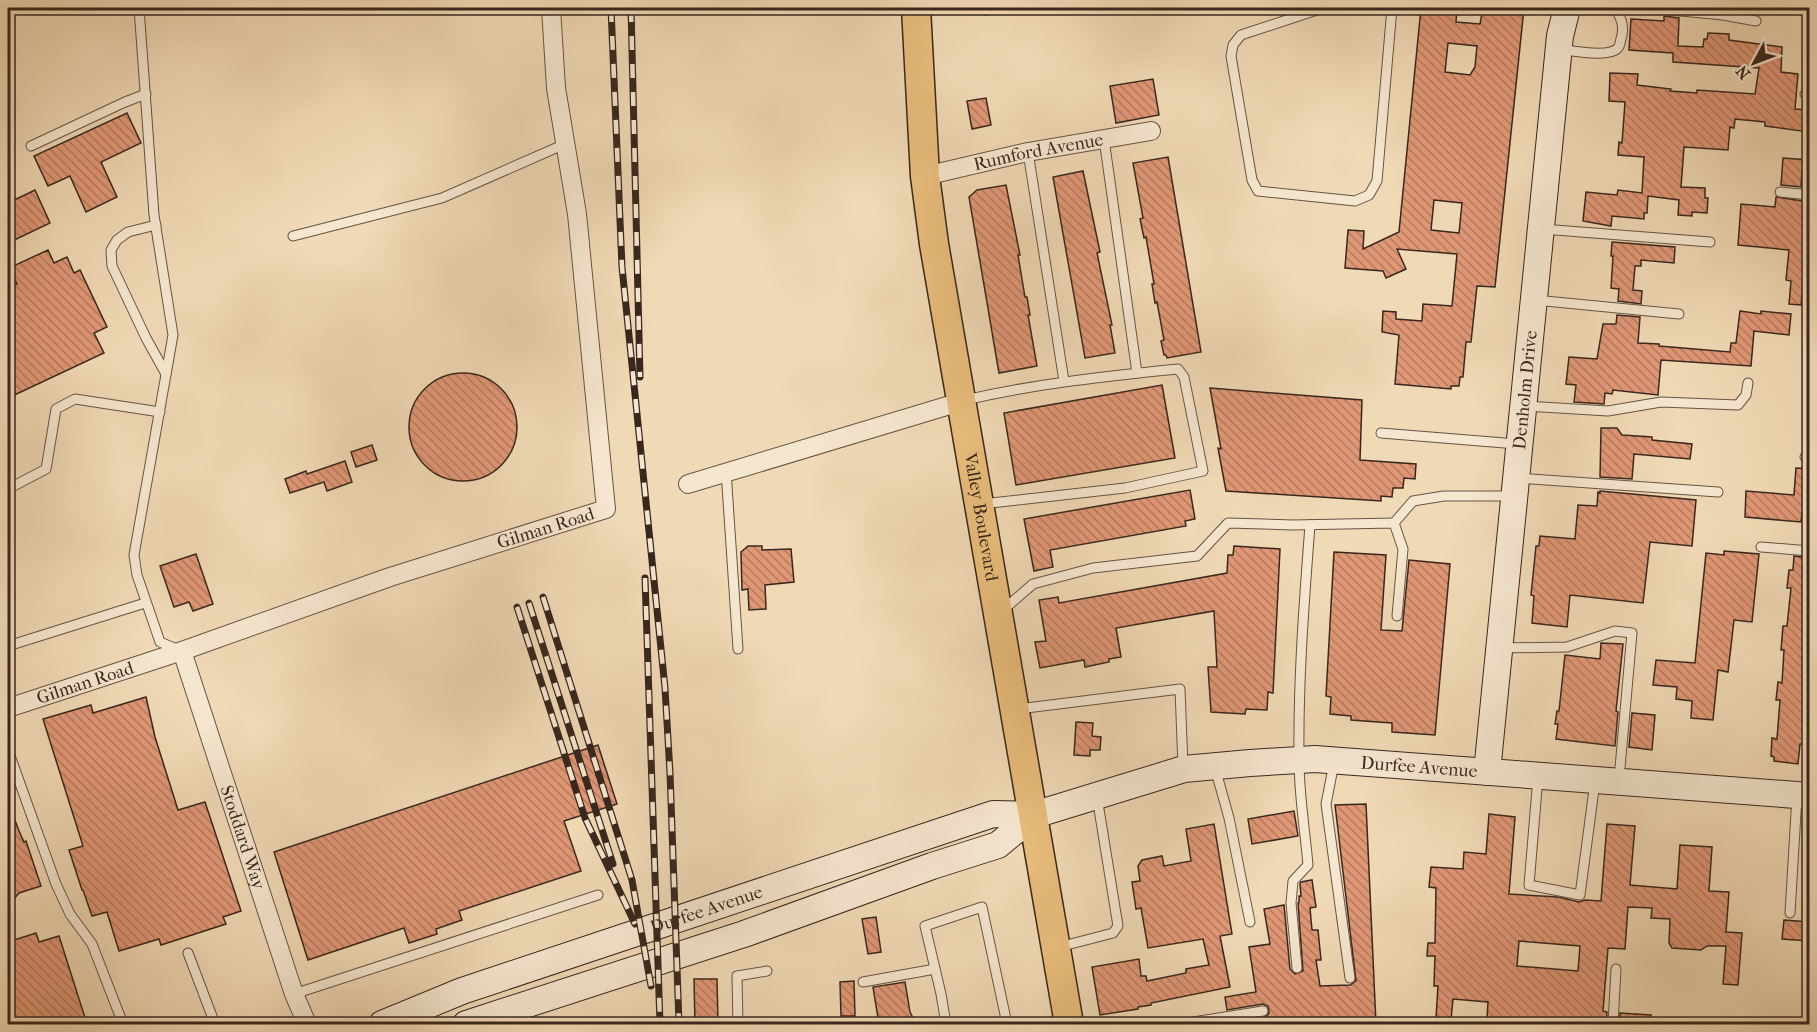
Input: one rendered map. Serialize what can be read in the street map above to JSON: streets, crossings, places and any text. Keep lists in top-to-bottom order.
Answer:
{
  "streets": {
    "main road": ["Denholm Drive", "Valley Boulevard", "Durfee Avenue"],
    "street": ["Rumford Avenue", "Gilman Road", "Stoddard Way"]
  },
  "crossings": [
    ["Rumford Avenue", "Valley Boulevard"],
    ["Denholm Drive", "Durfee Avenue"],
    ["Valley Boulevard", "Durfee Avenue"],
    ["Gilman Road", "Stoddard Way"]
  ],
  "north": "bottom left"
}
